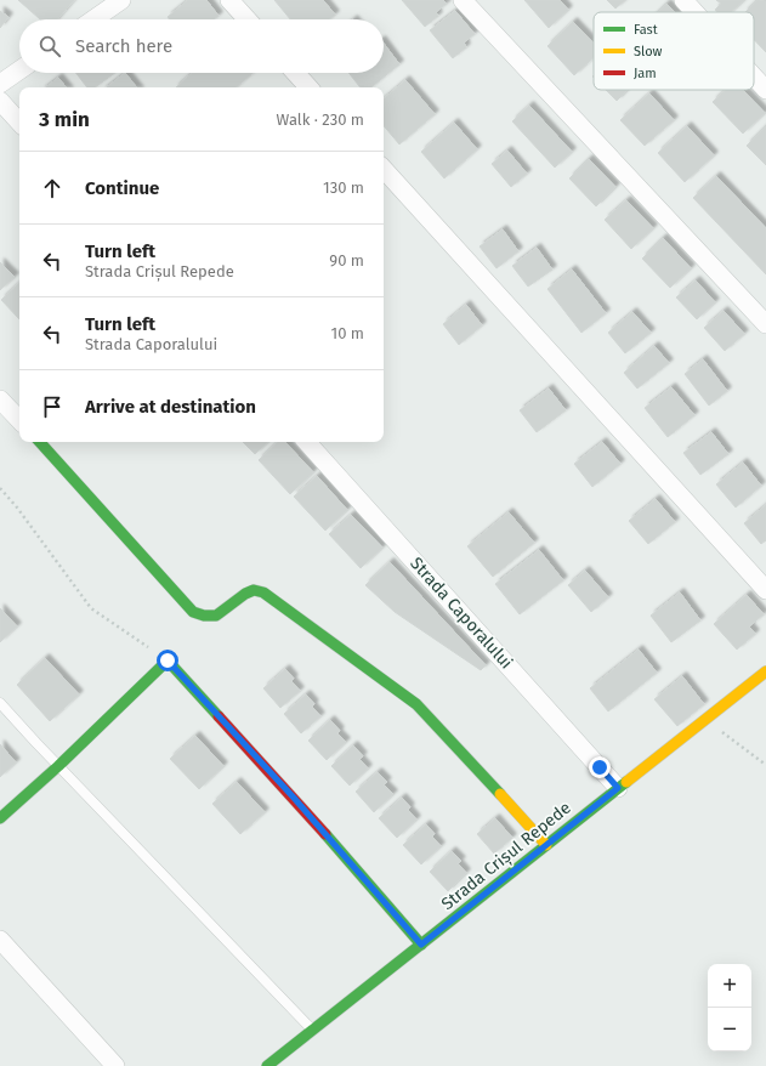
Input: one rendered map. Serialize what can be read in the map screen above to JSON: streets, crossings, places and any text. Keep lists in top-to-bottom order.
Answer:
{
  "streets": {
    "street": ["Strada Caporalului", "Strada Crișul Repede"]
  },
  "crossings": [
    ["Strada Caporalului", "Strada Crișul Repede"]
  ],
  "legend": ["Fast", "Slow", "Jam"],
  "page": {
    "search": "Search here",
    "heading": ["3 min", "Walk · 230 m"],
    "list": [
      ["Continue", "130 m"],
      ["Turn left", "Strada Crișul Repede", "90 m"],
      ["Turn left", "Strada Caporalului", "10 m"],
      "Arrive at destination"
    ],
    "map_buttons": ["+", "−"]
  }
}
